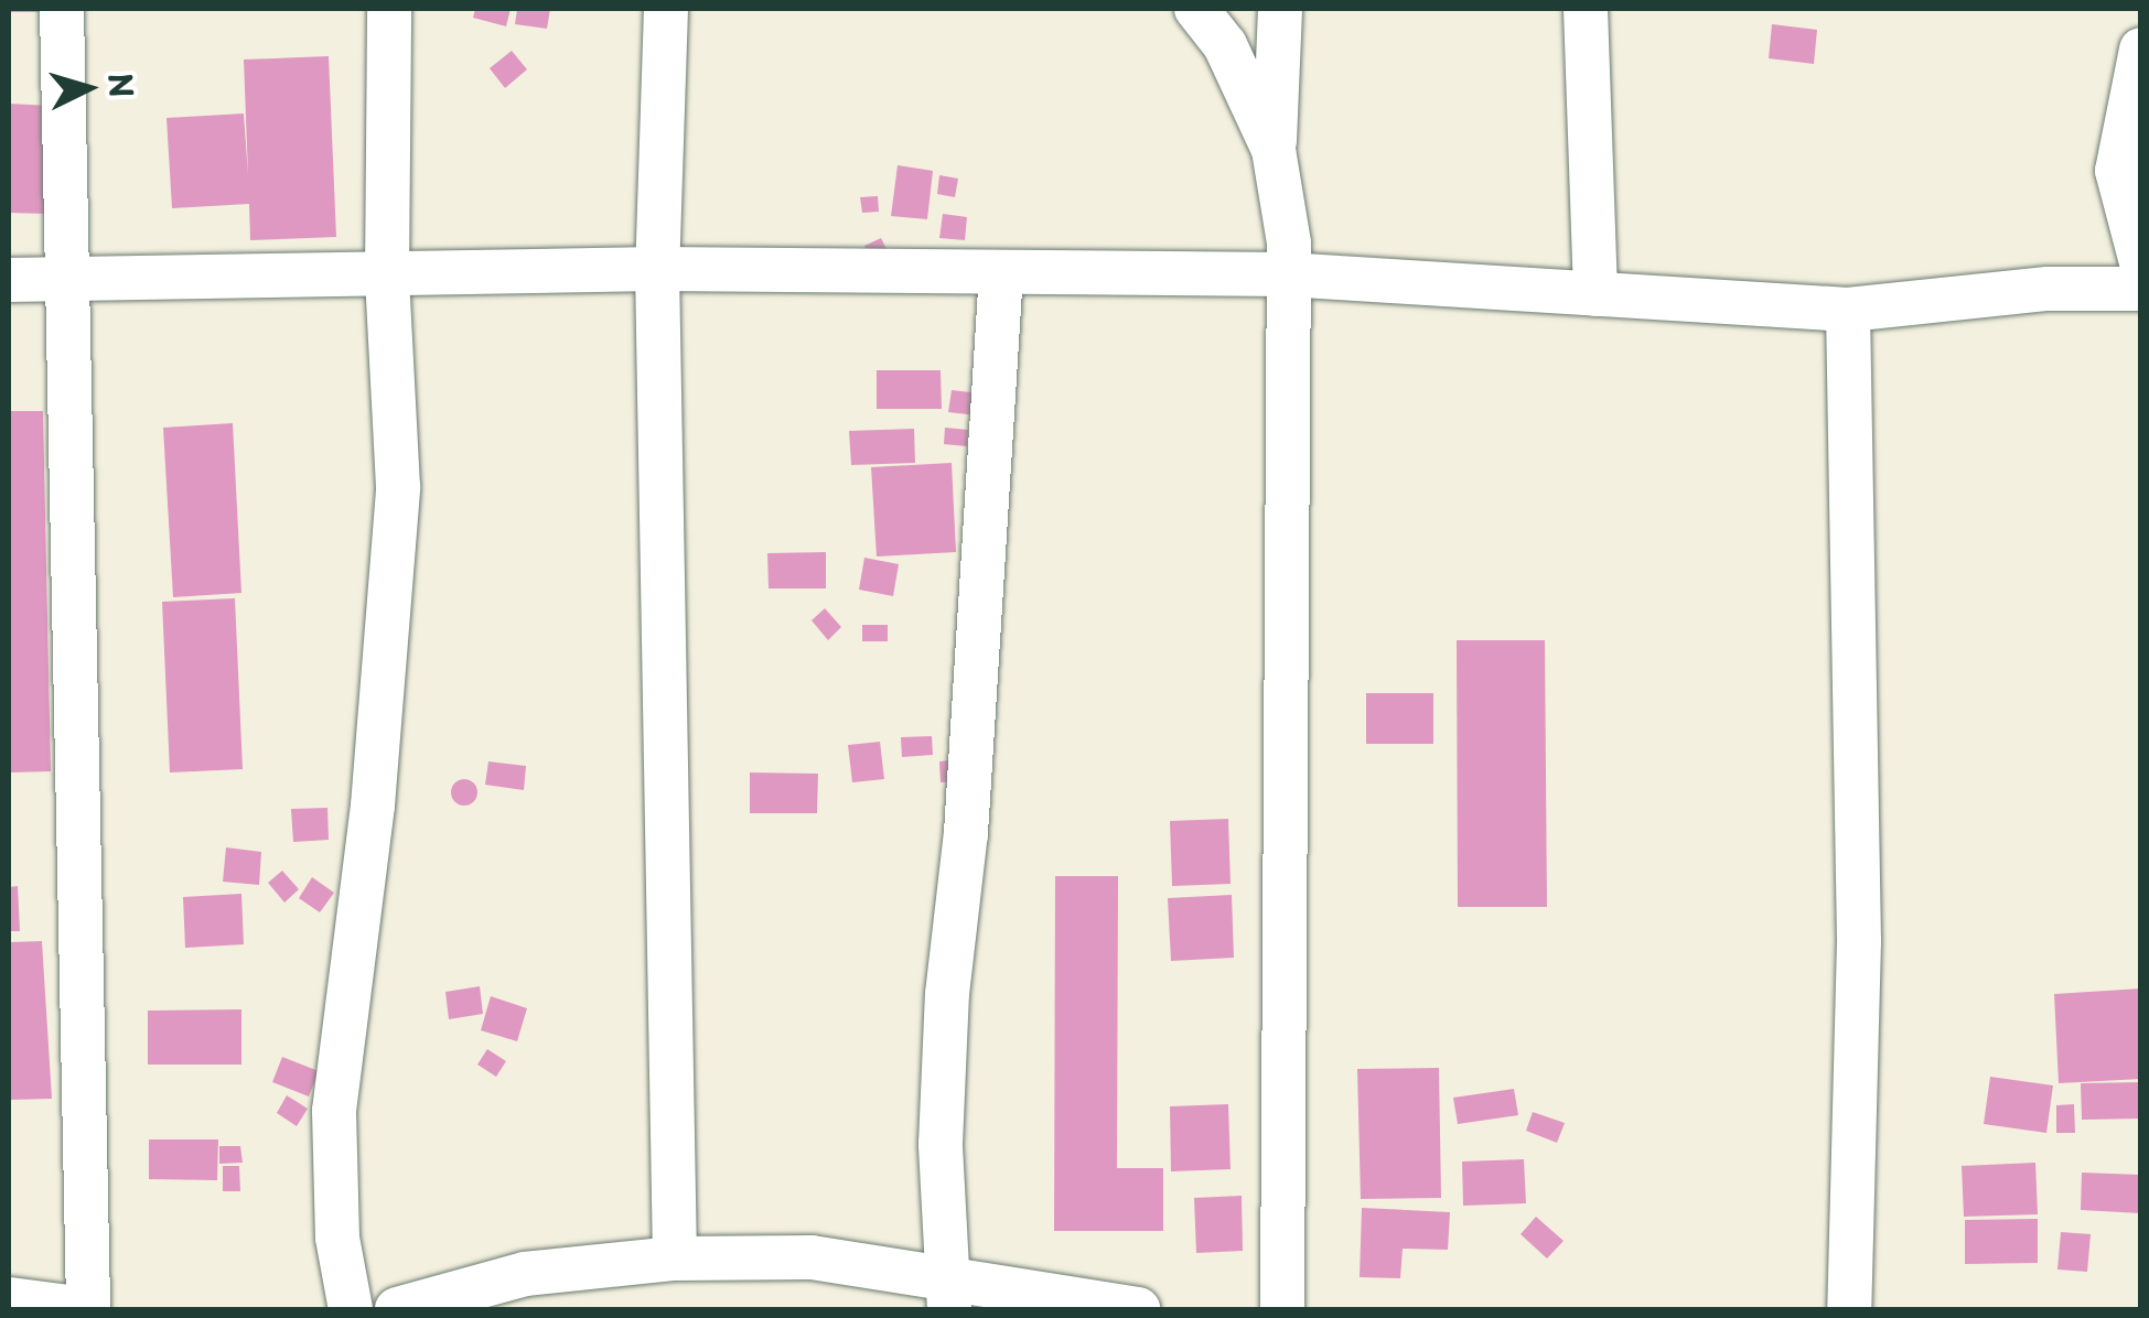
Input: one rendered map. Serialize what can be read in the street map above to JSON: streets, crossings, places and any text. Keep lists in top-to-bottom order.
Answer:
{
  "north": "right"
}
